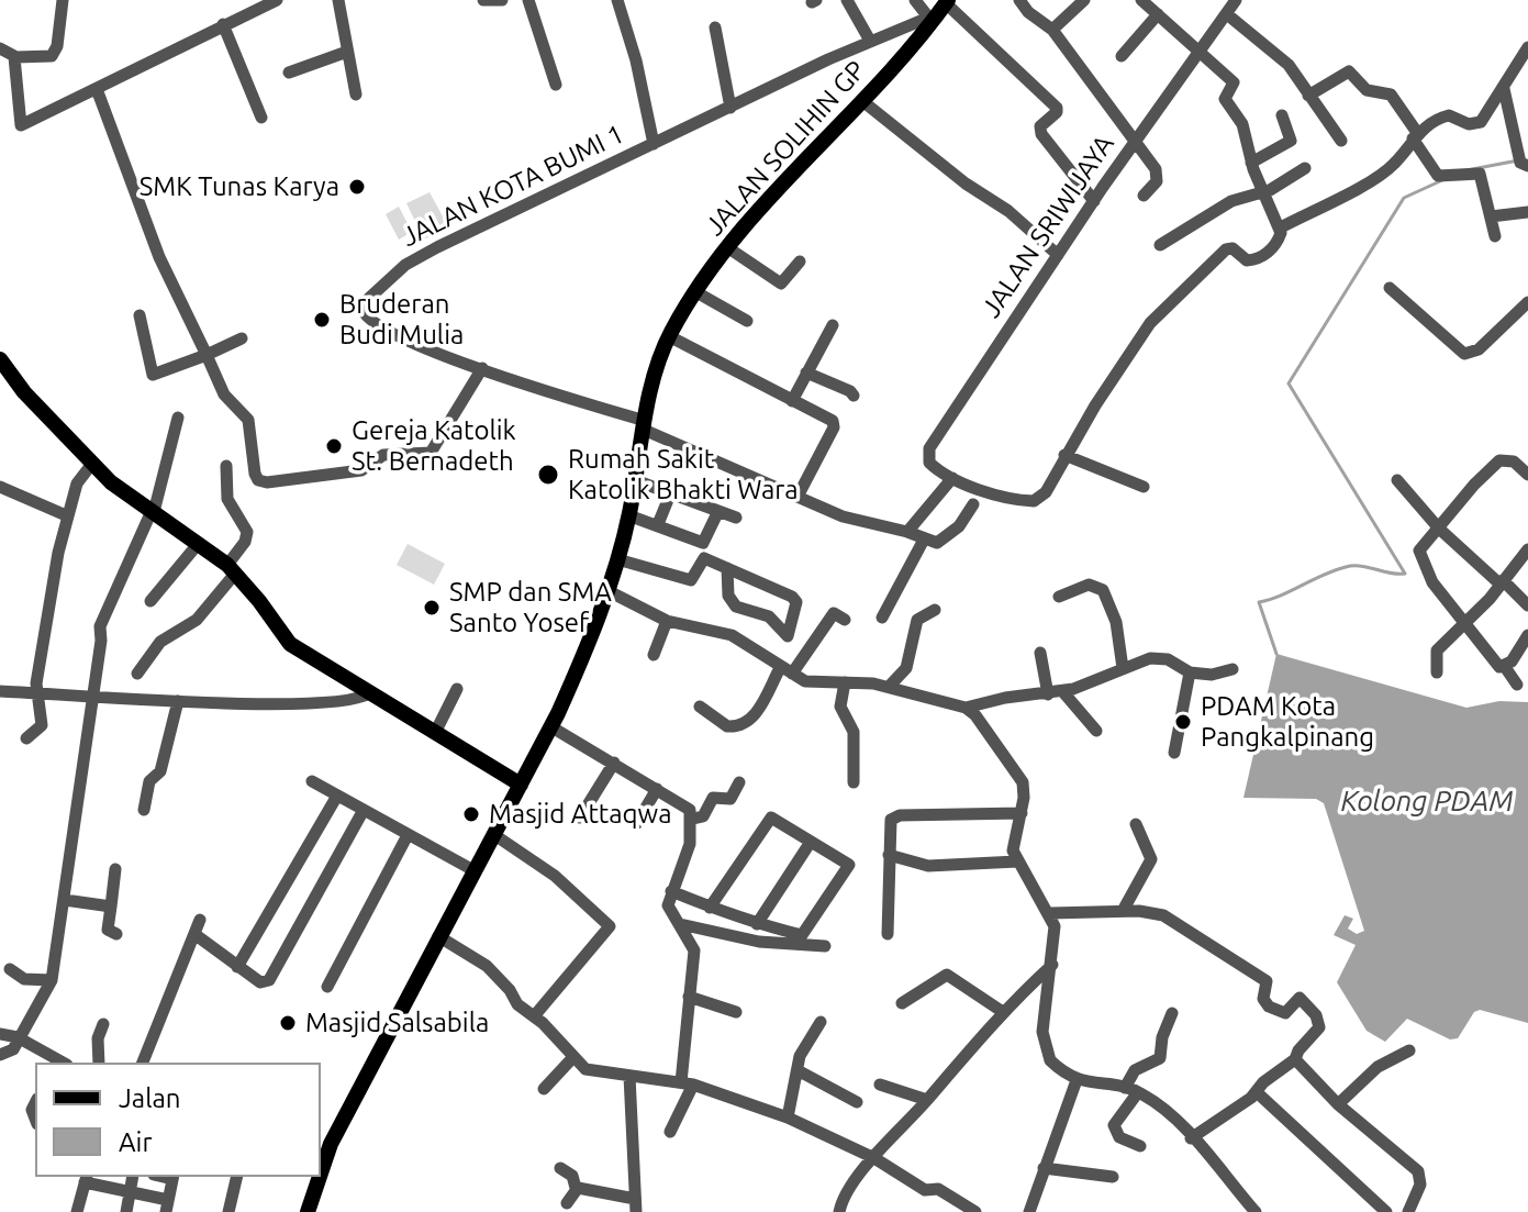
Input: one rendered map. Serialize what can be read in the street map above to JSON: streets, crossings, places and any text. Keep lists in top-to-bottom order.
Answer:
{
  "streets": {
    "main road": ["JALAN SOLIHIN GP"],
    "street": ["JALAN KOTA BUMI 1", "JALAN SRIWIJAYA"]
  },
  "crossings": [
    ["JALAN SOLIHIN GP", "JALAN KOTA BUMI 1"]
  ],
  "water": ["Kolong PDAM"],
  "places": [
    "SMK Tunas Karya",
    "Bruderan Budi Mulia",
    "Gereja Katolik St. Bernadeth",
    "Rumah Sakit Katolik Bhakti Wara",
    "SMP dan SMA Santo Yosef",
    "PDAM Kota Pangkalpinang",
    "Masjid Attaqwa",
    "Masjid Salsabila"
  ],
  "legend": ["Jalan", "Air"]
}
